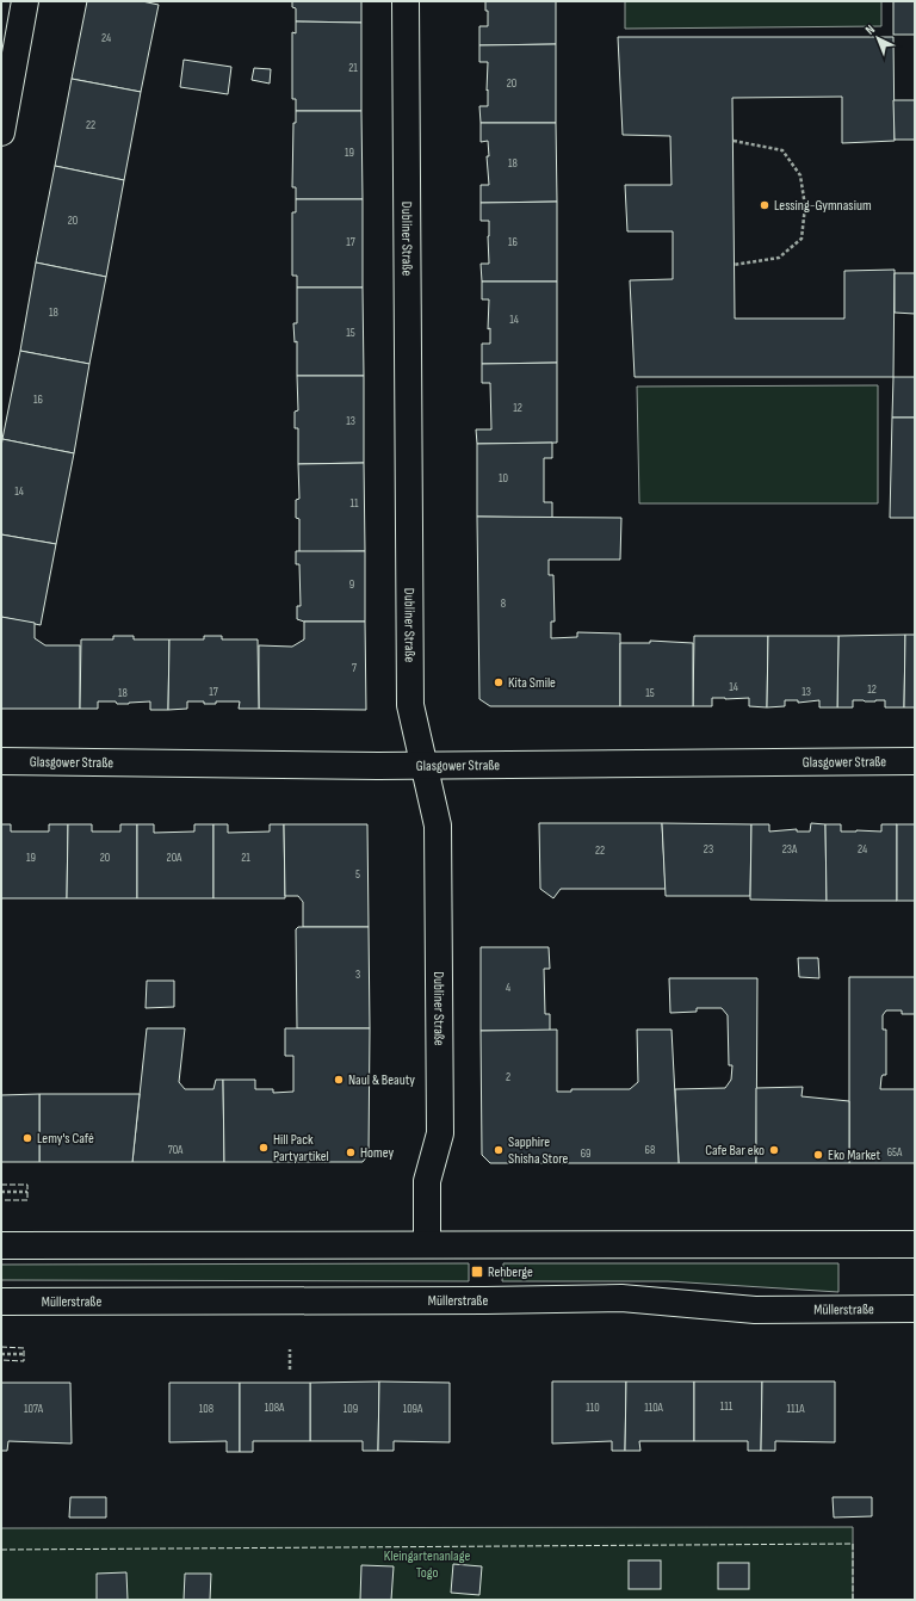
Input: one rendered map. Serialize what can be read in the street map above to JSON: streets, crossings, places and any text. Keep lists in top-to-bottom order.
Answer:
{
  "streets": {
    "street": ["Dubliner Straße", "Glasgower Straße", "Müllerstraße"]
  },
  "crossings": [
    ["Dubliner Straße", "Glasgower Straße"]
  ],
  "parks": ["Kleingartenanlage Togo"],
  "places": {
    "other": [
      "Lessing-Gymnasium",
      "Kita Smile",
      "Naul & Beauty",
      "Lemy's Café",
      "Hill Pack Partyartikel",
      "Sapphire Shisha Store",
      "Cafe Bar eko",
      "Homey",
      "Eko Market"
    ],
    "transit": ["Rehberge"]
  },
  "house_numbers": [
    "24",
    "21",
    "20",
    "22",
    "19",
    "18",
    "20",
    "17",
    "16",
    "18",
    "14",
    "15",
    "16",
    "12",
    "13",
    "10",
    "14",
    "11",
    "9",
    "8",
    "7",
    "14",
    "12",
    "17",
    "13",
    "18",
    "15",
    "23",
    "23A",
    "24",
    "22",
    "19",
    "20",
    "20A",
    "21",
    "5",
    "3",
    "4",
    "2",
    "70A",
    "68",
    "65A",
    "69",
    "111",
    "108A",
    "110",
    "110A",
    "107A",
    "108",
    "109",
    "109A",
    "111A"
  ],
  "north": "top left"
}
